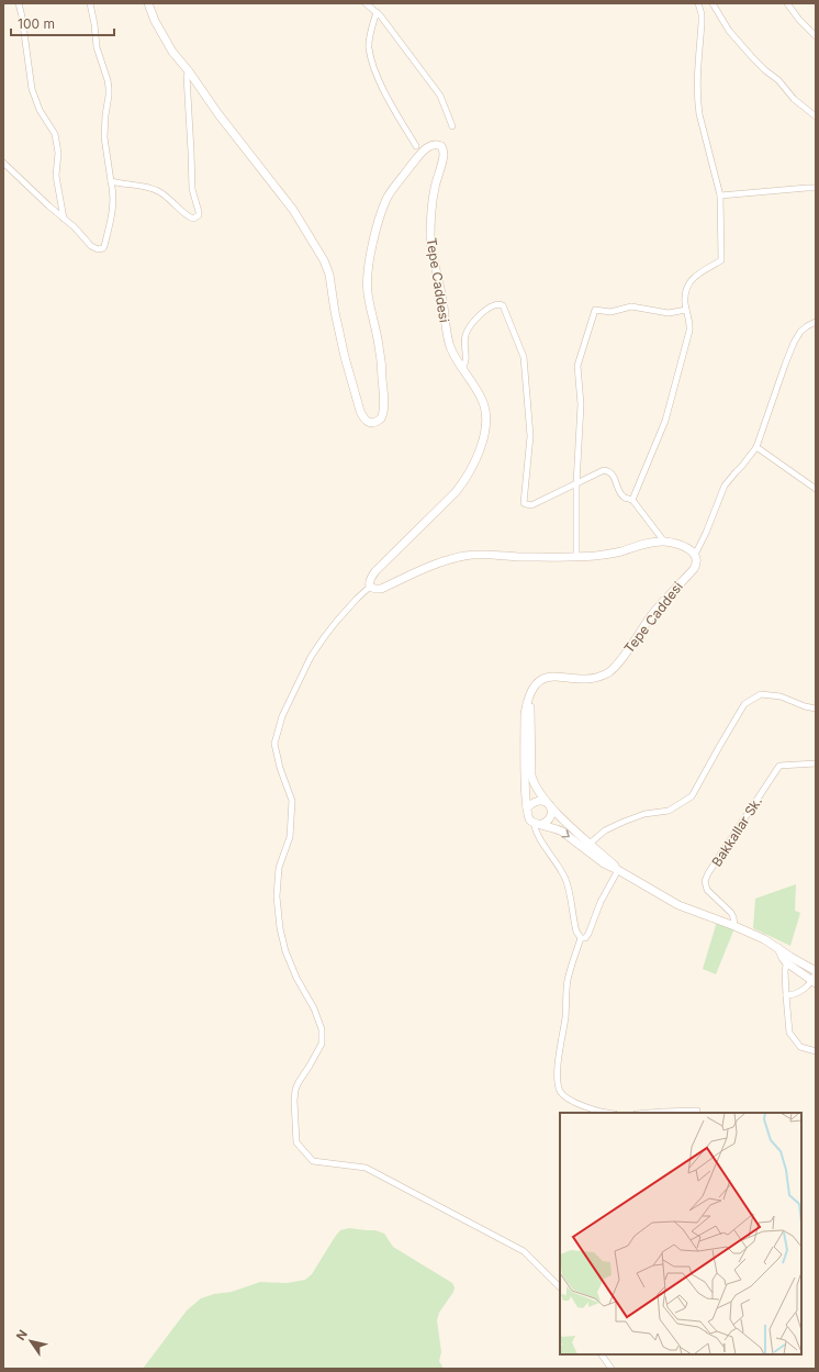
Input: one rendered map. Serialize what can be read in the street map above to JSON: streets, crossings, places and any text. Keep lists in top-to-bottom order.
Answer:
{
  "streets": {
    "street": ["Tepe Caddesi", "Bakkallar Sk."]
  },
  "scale_bar": "100 m",
  "north": "top left"
}
